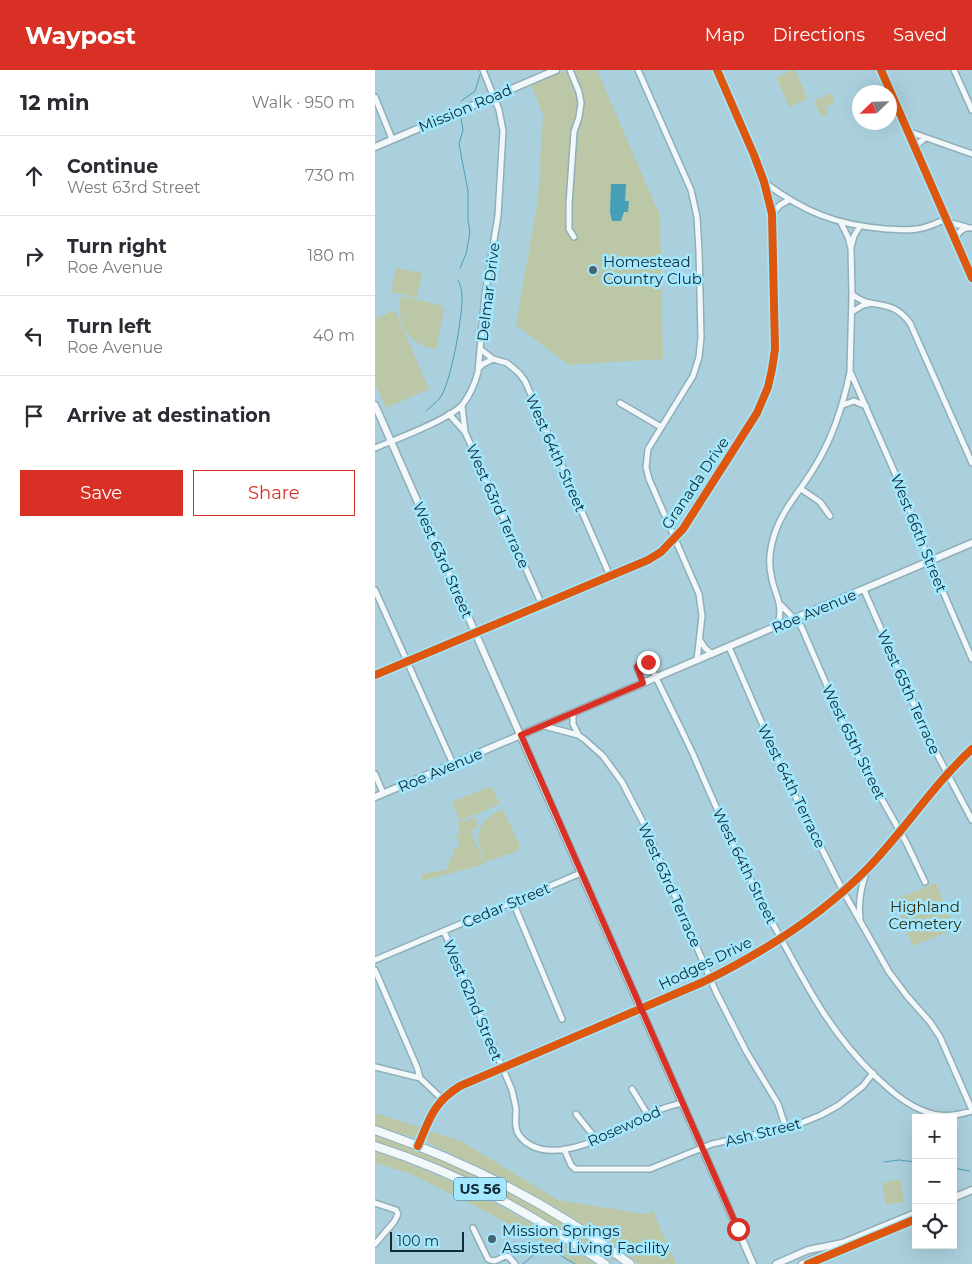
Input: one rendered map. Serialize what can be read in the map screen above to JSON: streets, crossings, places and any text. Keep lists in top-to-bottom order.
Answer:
{
  "streets": {
    "highway": ["US 56"],
    "main road": ["Mission Road", "West 63rd Street", "Roe Avenue"],
    "street": [
      "Delmar Drive",
      "West 64th Street",
      "Granada Drive",
      "West 63rd Terrace",
      "West 66th Street",
      "West 65th Terrace",
      "West 65th Street",
      "West 64th Terrace",
      "Cedar Street",
      "Hodges Drive",
      "West 62nd Street",
      "Rosewood",
      "Ash Street"
    ]
  },
  "crossings": [
    ["Mission Road", "Delmar Drive"],
    ["Delmar Drive", "West 64th Street"],
    ["Delmar Drive", "West 63rd Terrace"],
    ["Delmar Drive", "West 63rd Street"],
    ["West 64th Street", "Granada Drive"],
    ["West 64th Street", "Roe Avenue"],
    ["West 64th Street", "West 64th Terrace"],
    ["West 64th Street", "Hodges Drive"],
    ["West 64th Street", "Ash Street"],
    ["Granada Drive", "West 63rd Terrace"],
    ["Granada Drive", "West 63rd Street"],
    ["West 63rd Terrace", "Roe Avenue"],
    ["West 63rd Terrace", "Hodges Drive"],
    ["West 63rd Terrace", "Ash Street"],
    ["West 66th Street", "Roe Avenue"],
    ["West 66th Street", "West 65th Street"],
    ["West 63rd Street", "Roe Avenue"],
    ["West 63rd Street", "Cedar Street"],
    ["West 63rd Street", "Hodges Drive"],
    ["West 63rd Street", "Rosewood"],
    ["West 63rd Street", "Ash Street"],
    ["Roe Avenue", "West 65th Terrace"],
    ["Roe Avenue", "West 65th Street"],
    ["Roe Avenue", "West 64th Terrace"],
    ["West 65th Terrace", "Hodges Drive"],
    ["West 65th Street", "Hodges Drive"],
    ["West 64th Terrace", "Hodges Drive"],
    ["Cedar Street", "West 62nd Street"],
    ["Hodges Drive", "West 62nd Street"],
    ["Hodges Drive", "US 56"],
    ["West 62nd Street", "Rosewood"],
    ["Rosewood", "Ash Street"]
  ],
  "parks": ["Highland Cemetery"],
  "places": ["Homestead Country Club", "Mission Springs Assisted Living Facility"],
  "scale_bar": "100 m",
  "north": "bottom left",
  "page": {
    "header": "Waypost",
    "nav": ["Map", "Directions", "Saved"],
    "heading": ["12 min", "Walk · 950 m"],
    "list": [
      ["Continue", "West 63rd Street", "730 m"],
      ["Turn right", "Roe Avenue", "180 m"],
      ["Turn left", "Roe Avenue", "40 m"],
      "Arrive at destination"
    ],
    "buttons": ["Save", "Share"],
    "map_buttons": ["+", "−"],
    "scale": "100 m"
  }
}
